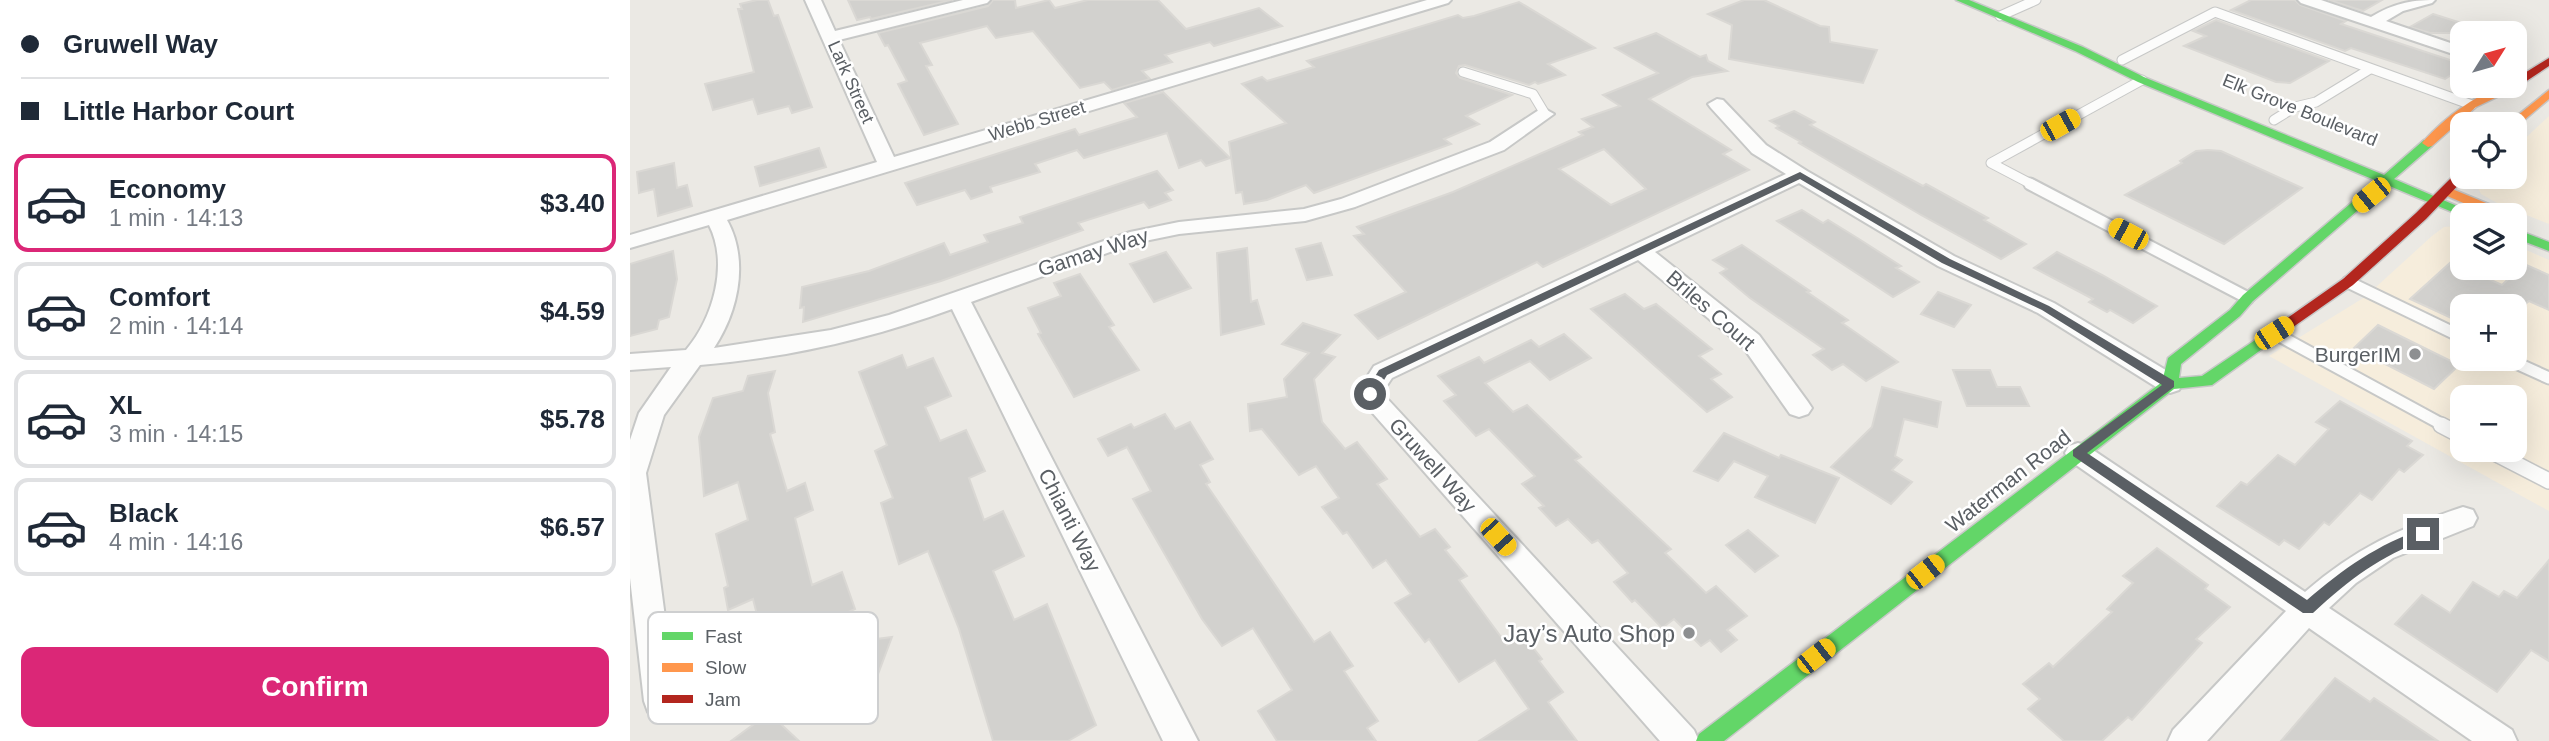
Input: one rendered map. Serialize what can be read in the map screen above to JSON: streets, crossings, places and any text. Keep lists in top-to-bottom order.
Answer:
{
  "streets": {
    "main road": ["Elk Grove Boulevard", "Waterman Road"],
    "street": [
      "Lark Street",
      "Webb Street",
      "Gamay Way",
      "Briles Court",
      "Gruwell Way",
      "Chianti Way"
    ]
  },
  "crossings": [
    ["Lark Street", "Webb Street"],
    ["Elk Grove Boulevard", "Waterman Road"],
    ["Gamay Way", "Chianti Way"],
    ["Briles Court", "Gruwell Way"]
  ],
  "places": ["BurgerIM", "Jay’s Auto Shop"],
  "legend": ["Fast", "Slow", "Jam"],
  "north": "top right",
  "page": {
    "banner": ["Gruwell Way", "Little Harbor Court"],
    "map_buttons": ["+", "−"],
    "list": [
      {
        "name": "Economy",
        "note": "1 min · 14:13",
        "value": "$3.40"
      },
      {
        "name": "Comfort",
        "note": "2 min · 14:14",
        "value": "$4.59"
      },
      {
        "name": "XL",
        "note": "3 min · 14:15",
        "value": "$5.78"
      },
      {
        "name": "Black",
        "note": "4 min · 14:16",
        "value": "$6.57"
      }
    ],
    "buttons": "Confirm"
  }
}
